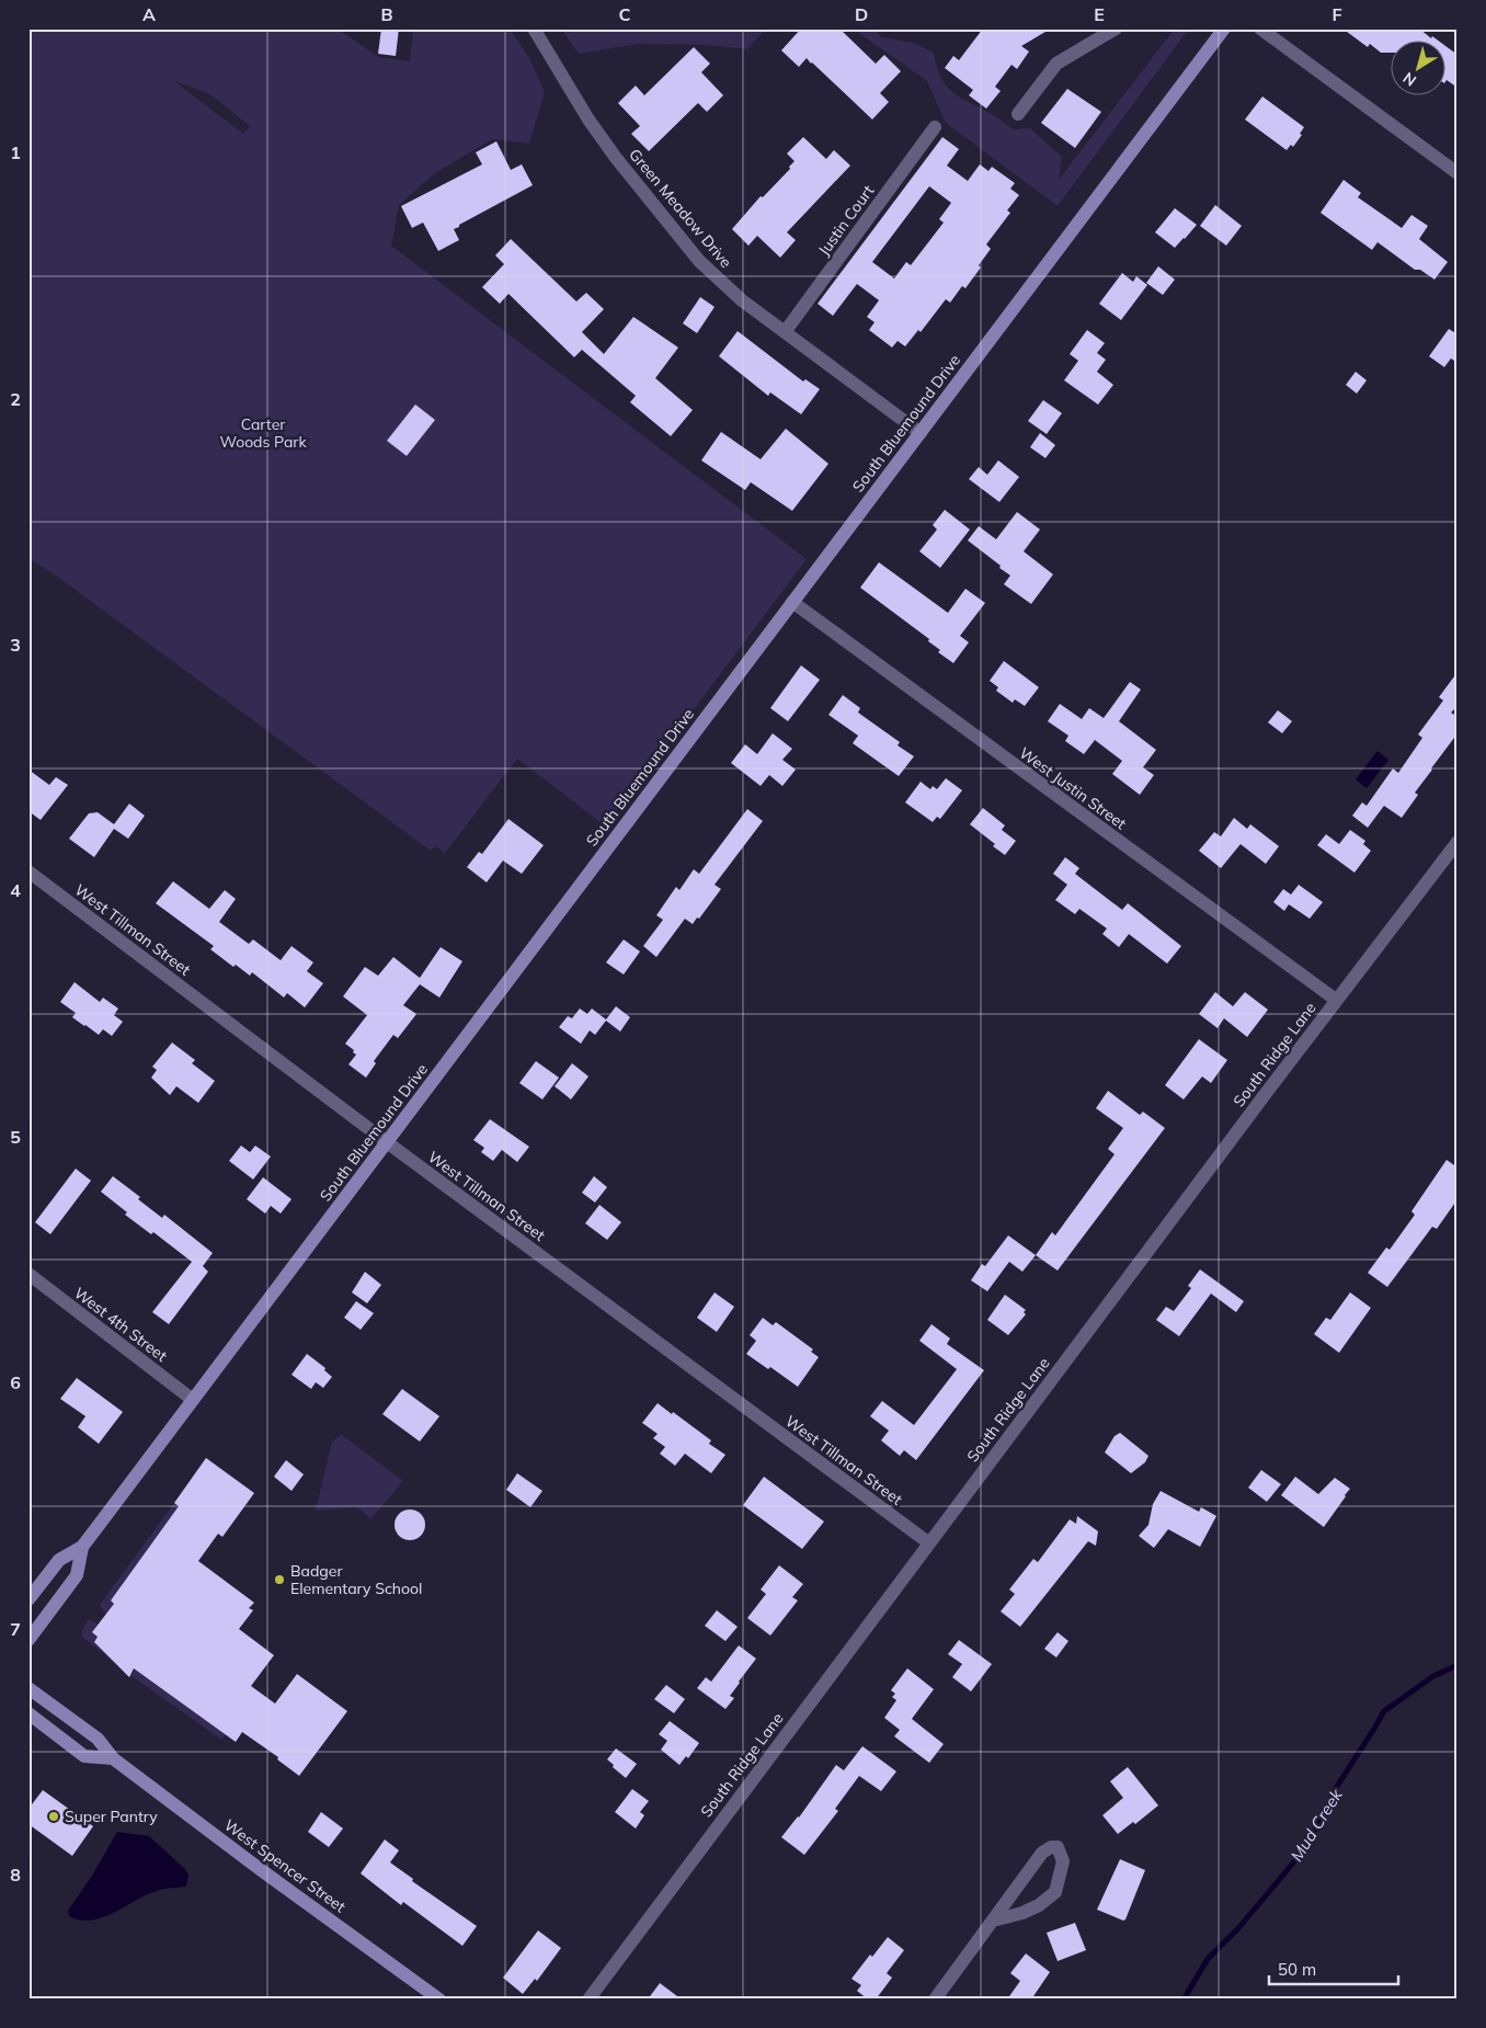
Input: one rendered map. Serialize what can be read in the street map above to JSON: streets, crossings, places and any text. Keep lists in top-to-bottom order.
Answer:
{
  "streets": {
    "main road": ["South Bluemound Drive", "West Spencer Street"],
    "street": [
      "Green Meadow Drive",
      "Justin Court",
      "West Justin Street",
      "West Tillman Street",
      "South Ridge Lane",
      "West 4th Street"
    ]
  },
  "crossings": [
    ["Green Meadow Drive", "Justin Court"],
    ["Green Meadow Drive", "South Bluemound Drive"],
    ["South Bluemound Drive", "West Justin Street"],
    ["South Bluemound Drive", "West Tillman Street"],
    ["South Bluemound Drive", "West 4th Street"],
    ["West Justin Street", "South Ridge Lane"],
    ["West Tillman Street", "South Ridge Lane"]
  ],
  "water": ["Mud Creek"],
  "parks": ["Carter Woods Park"],
  "places": ["Badger Elementary School", "Super Pantry"],
  "scale_bar": "50 m",
  "north": "bottom left",
  "grid": {
    "columns": [
      "A",
      "B",
      "C",
      "D",
      "E",
      "F"
    ],
    "rows": [
      "1",
      "2",
      "3",
      "4",
      "5",
      "6",
      "7",
      "8"
    ]
  }
}
